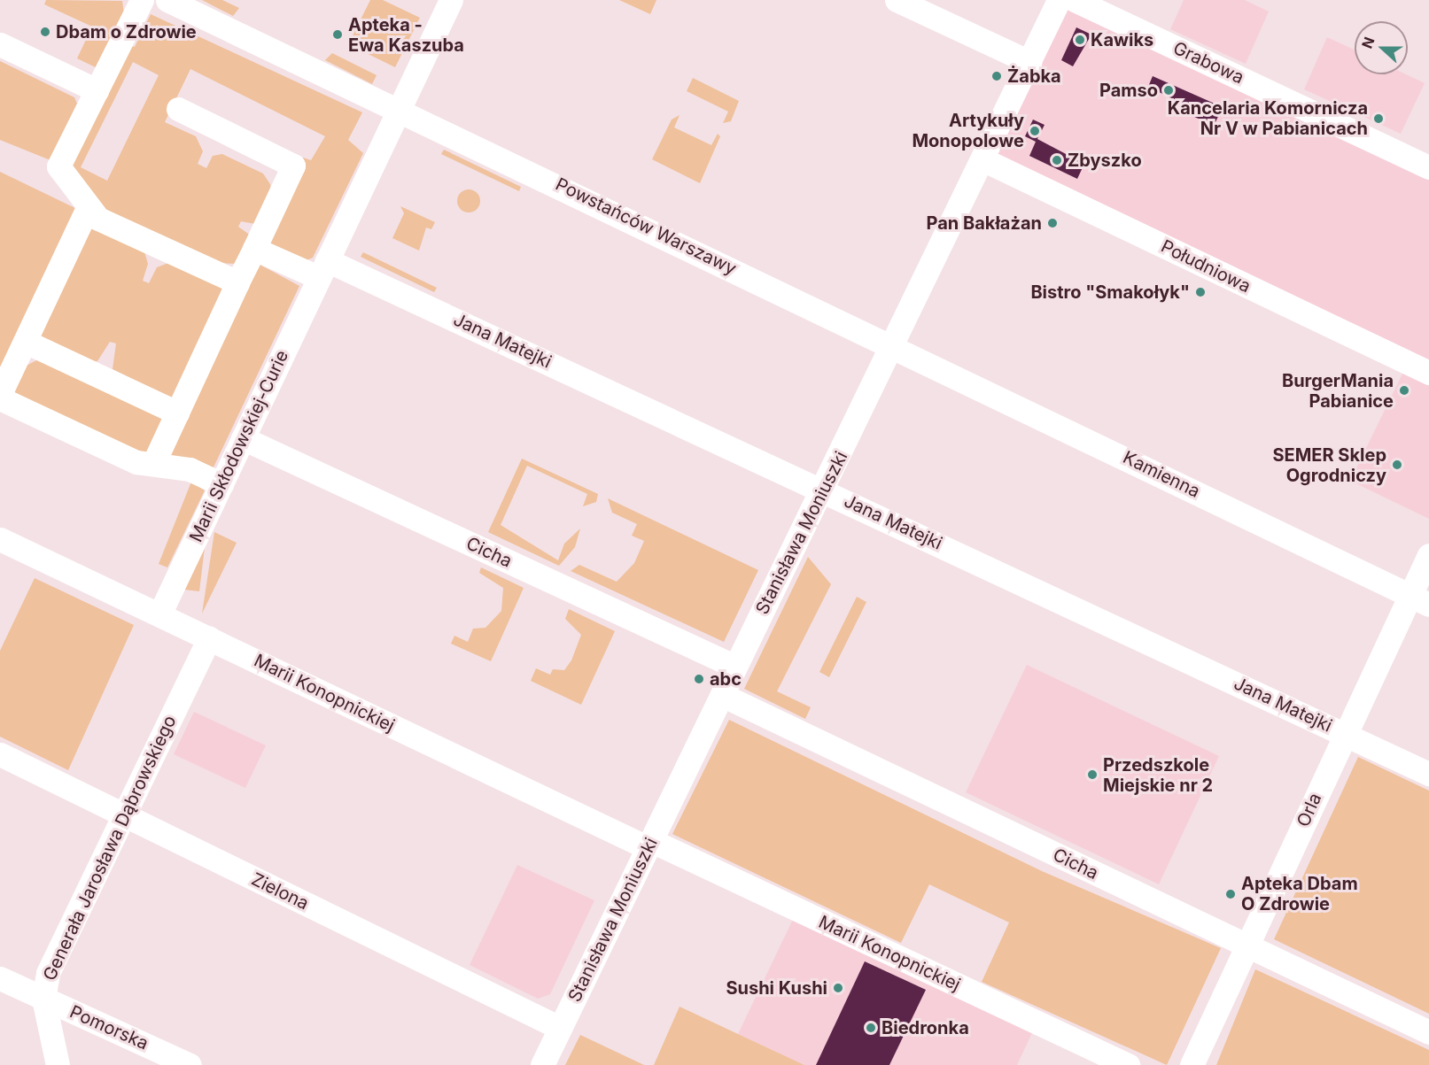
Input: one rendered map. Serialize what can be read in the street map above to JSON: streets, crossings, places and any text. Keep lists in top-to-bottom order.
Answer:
{
  "streets": {
    "street": [
      "Grabowa",
      "Powstańców Warszawy",
      "Południowa",
      "Jana Matejki",
      "Marii Skłodowskiej-Curie",
      "Kamienna",
      "Stanisława Moniuszki",
      "Cicha",
      "Marii Konopnickiej",
      "Orla",
      "Generała Jarosława Dąbrowskiego",
      "Zielona",
      "Pomorska"
    ]
  },
  "crossings": [
    ["Powstańców Warszawy", "Marii Skłodowskiej-Curie"],
    ["Powstańców Warszawy", "Kamienna"],
    ["Powstańców Warszawy", "Stanisława Moniuszki"],
    ["Południowa", "Stanisława Moniuszki"],
    ["Jana Matejki", "Marii Skłodowskiej-Curie"],
    ["Jana Matejki", "Stanisława Moniuszki"],
    ["Jana Matejki", "Orla"],
    ["Marii Skłodowskiej-Curie", "Cicha"],
    ["Marii Skłodowskiej-Curie", "Marii Konopnickiej"],
    ["Kamienna", "Stanisława Moniuszki"],
    ["Kamienna", "Orla"],
    ["Stanisława Moniuszki", "Cicha"],
    ["Stanisława Moniuszki", "Marii Konopnickiej"],
    ["Stanisława Moniuszki", "Zielona"],
    ["Cicha", "Orla"],
    ["Marii Konopnickiej", "Generała Jarosława Dąbrowskiego"],
    ["Generała Jarosława Dąbrowskiego", "Zielona"],
    ["Generała Jarosława Dąbrowskiego", "Pomorska"]
  ],
  "places": [
    "Dbam o Zdrowie",
    "Apteka - Ewa Kaszuba",
    "Kawiks",
    "Żabka",
    "Pamso",
    "Kancelaria Komornicza Nr V w Pabianicach",
    "Artykuły Monopolowe",
    "Zbyszko",
    "Pan Bakłażan",
    "Bistro \"Smakołyk\"",
    "BurgerMania Pabianice",
    "SEMER Sklep Ogrodniczy",
    "abc",
    "Przedszkole Miejskie nr 2",
    "Apteka Dbam O Zdrowie",
    "Sushi Kushi",
    "Biedronka"
  ],
  "north": "left"
}
